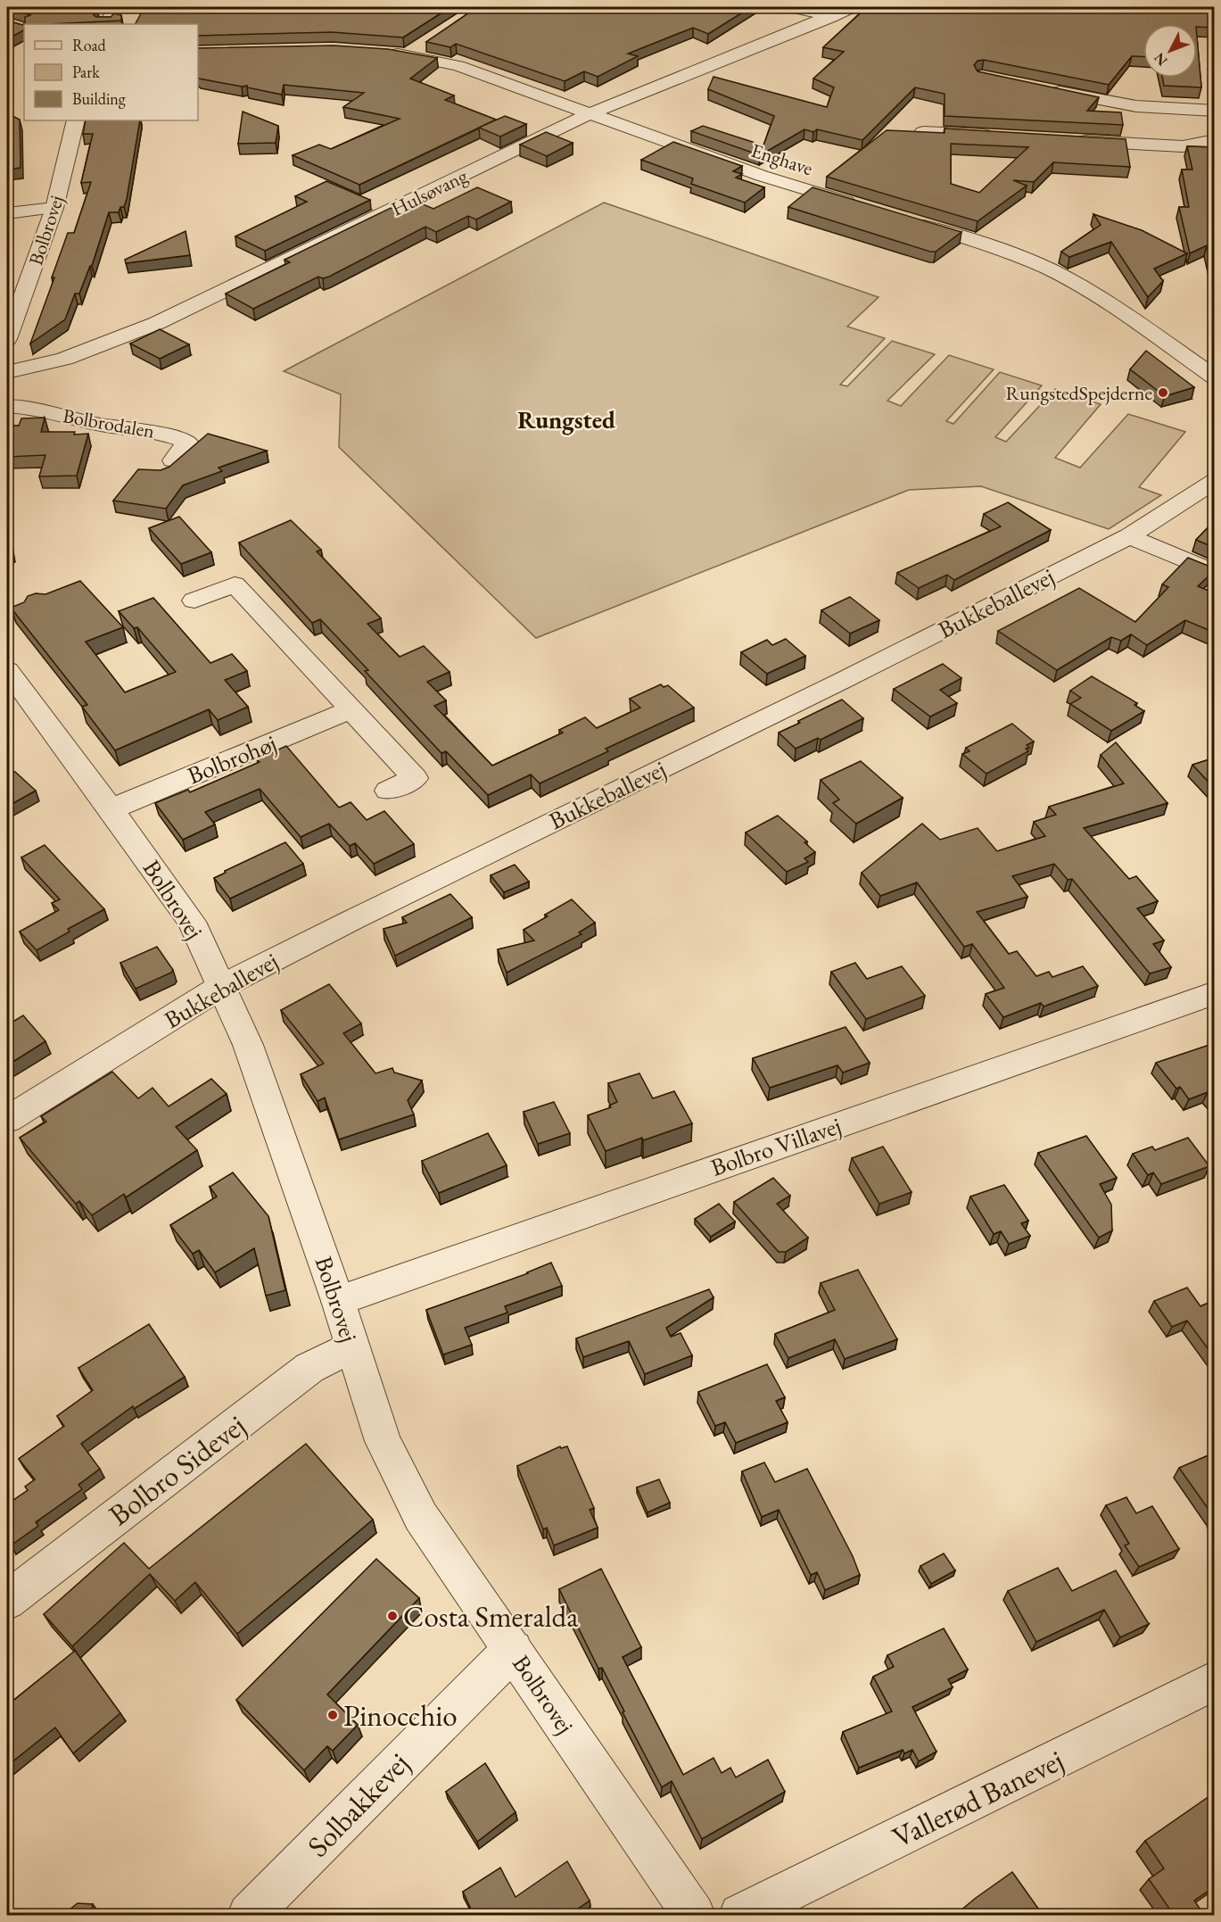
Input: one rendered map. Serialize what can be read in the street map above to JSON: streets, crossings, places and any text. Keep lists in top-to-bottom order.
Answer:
{
  "streets": {
    "street": [
      "Enghave",
      "Hulsøvang",
      "Bolbrovej",
      "Bolbrodalen",
      "Bukkeballevej",
      "Bolbrohøj",
      "Bolbro Villavej",
      "Bolbro Sidevej",
      "Vallerød Banevej",
      "Solbakkevej"
    ]
  },
  "crossings": [
    ["Enghave", "Hulsøvang"],
    ["Bolbrovej", "Bukkeballevej"],
    ["Bolbrovej", "Bolbrohøj"],
    ["Bolbrovej", "Bolbro Villavej"],
    ["Bolbrovej", "Bolbro Sidevej"],
    ["Bolbrovej", "Solbakkevej"]
  ],
  "districts": ["Rungsted"],
  "places": ["RungstedSpejderne", "Costa Smeralda", "Pinocchio"],
  "legend": ["Road", "Park", "Building"],
  "north": "bottom left"
}
